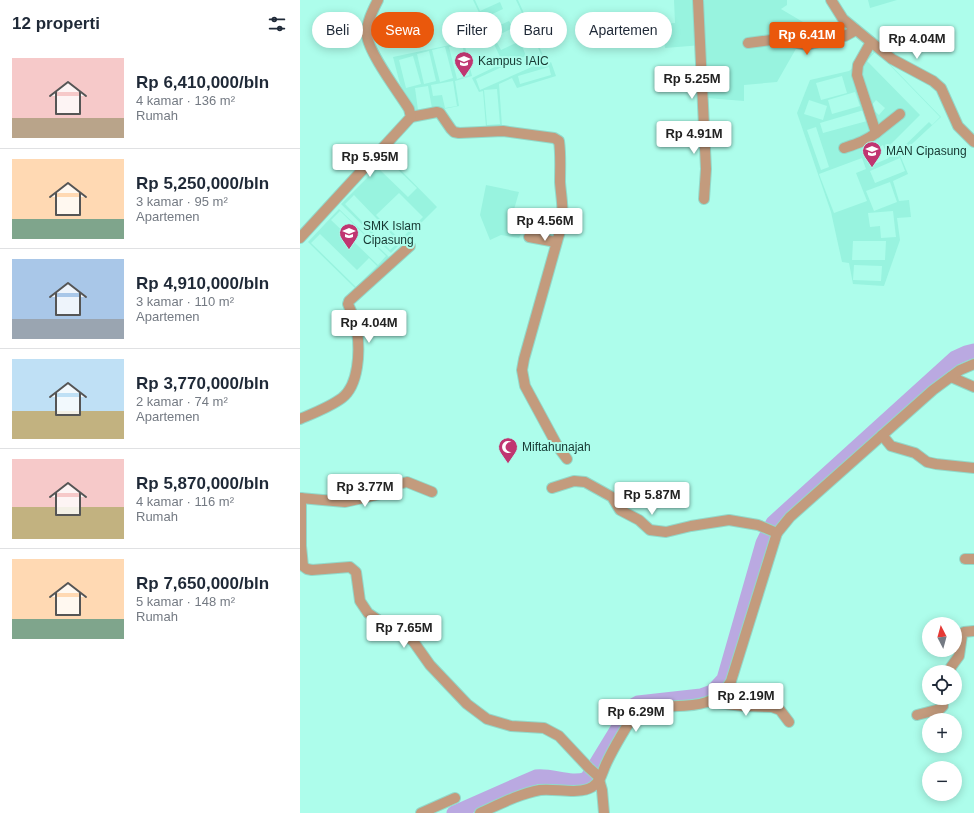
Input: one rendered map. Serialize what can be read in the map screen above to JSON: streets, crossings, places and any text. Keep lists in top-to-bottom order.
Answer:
{
  "places": {
    "school or university": ["Kampus IAIC", "MAN Cipasung", "SMK Islam Cipasung"],
    "mosque": ["Miftahunajah"]
  },
  "north": "top",
  "page": {
    "heading": "12 properti",
    "chip": [
      "Beli",
      "Sewa",
      "Filter",
      "Baru",
      "Apartemen"
    ],
    "price": [
      "Rp 6.41M",
      "Rp 4.04M",
      "Rp 5.25M",
      "Rp 4.91M",
      "Rp 5.95M",
      "Rp 4.56M",
      "Rp 4.04M",
      "Rp 3.77M",
      "Rp 5.87M",
      "Rp 7.65M",
      "Rp 2.19M",
      "Rp 6.29M"
    ],
    "list": [
      {
        "name": "Rp 6,410,000/bln",
        "note": "4 kamar · 136 m² · Rumah"
      },
      {
        "name": "Rp 5,250,000/bln",
        "note": "3 kamar · 95 m² · Apartemen"
      },
      {
        "name": "Rp 4,910,000/bln",
        "note": "3 kamar · 110 m² · Apartemen"
      },
      {
        "name": "Rp 3,770,000/bln",
        "note": "2 kamar · 74 m² · Apartemen"
      },
      {
        "name": "Rp 5,870,000/bln",
        "note": "4 kamar · 116 m² · Rumah"
      },
      {
        "name": "Rp 7,650,000/bln",
        "note": "5 kamar · 148 m² · Rumah"
      }
    ],
    "map_buttons": ["+", "−"]
  }
}
